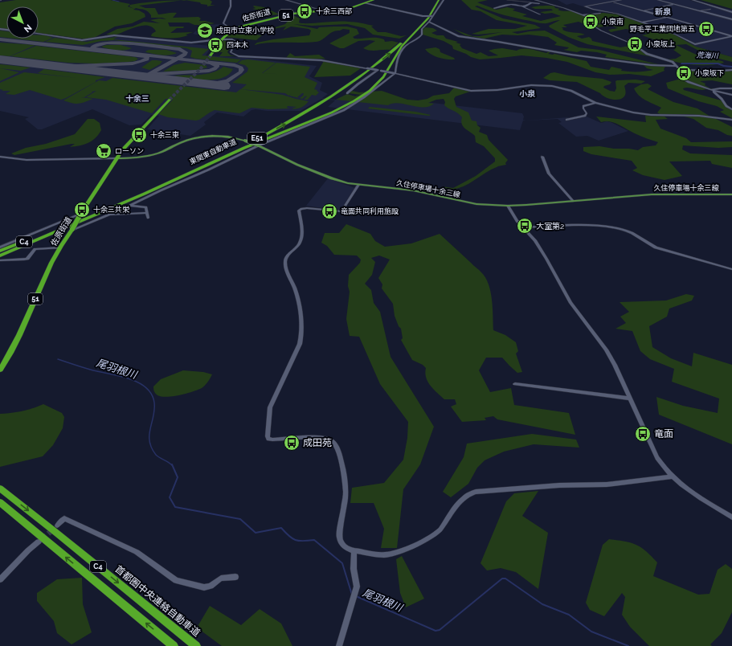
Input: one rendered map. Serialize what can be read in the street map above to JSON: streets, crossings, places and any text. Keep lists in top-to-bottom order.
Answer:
{
  "streets": {
    "highway": [
      "佐原街道",
      "51",
      "E51",
      "東関東自動車道",
      "C4",
      "首都圏中央連絡自動車道"
    ],
    "main road": ["久住停車場十余三線"]
  },
  "crossings": [
    ["佐原街道", "久住停車場十余三線"]
  ],
  "districts": ["新泉", "小泉", "十余三"],
  "water": ["荒海川", "尾羽根川"],
  "places": {
    "bus stop": [
      "十余三西部",
      "小泉南",
      "野毛平工業団地第五",
      "小泉坂上",
      "四本木",
      "小泉坂下",
      "十余三東",
      "十余三共栄",
      "竜面共同利用施設",
      "大室第2",
      "竜面",
      "成田苑"
    ],
    "school or university": ["成田市立東小学校"],
    "supermarket": ["ローソン"]
  },
  "north": "bottom right"
}
